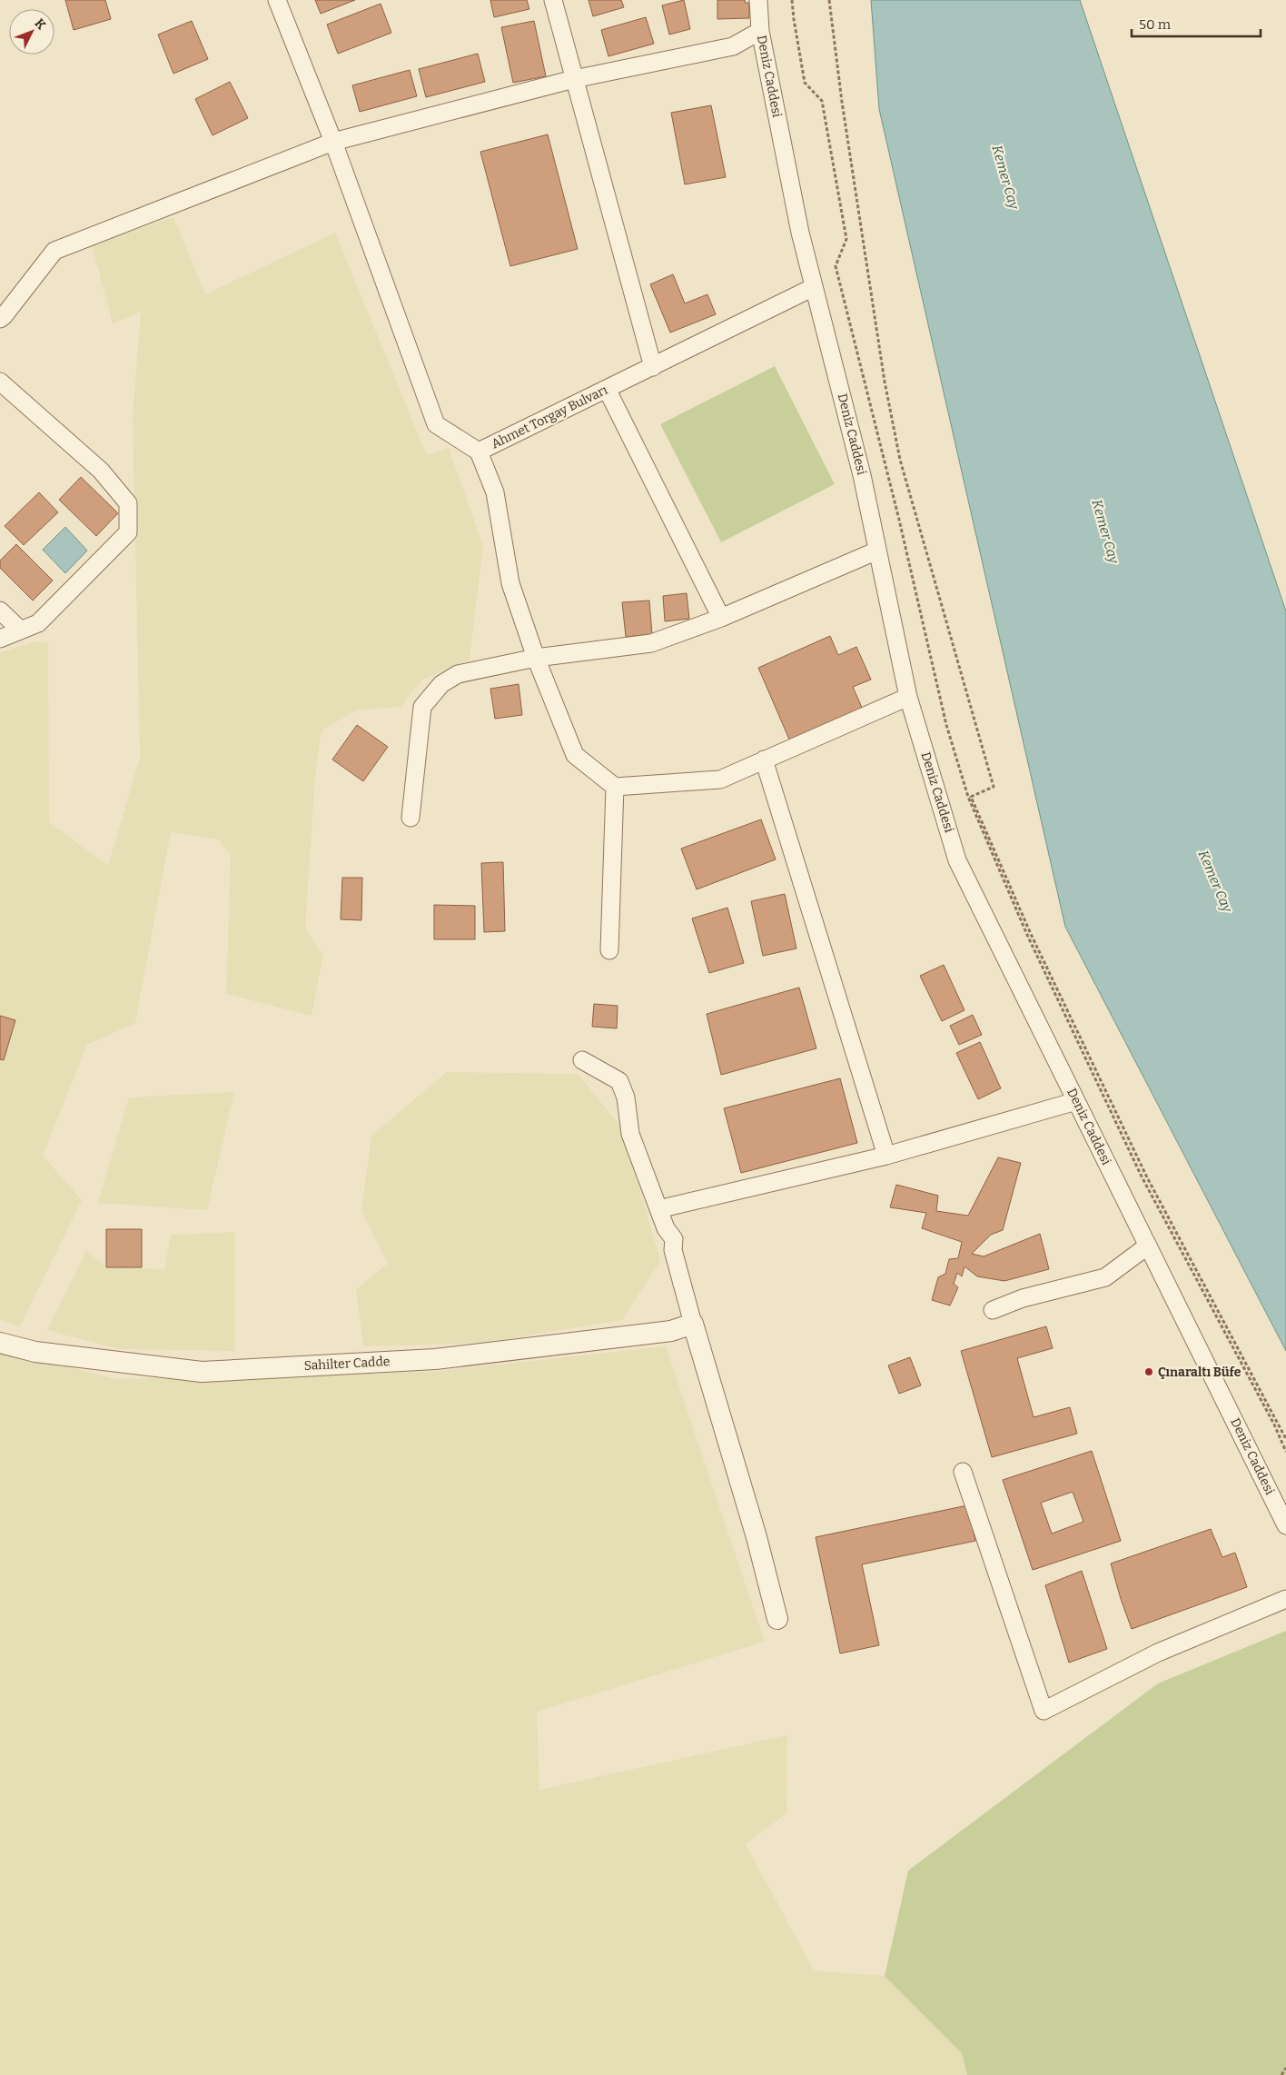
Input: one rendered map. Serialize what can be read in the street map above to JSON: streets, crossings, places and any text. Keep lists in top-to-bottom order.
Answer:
{
  "streets": {
    "street": ["Deniz Caddesi", "Ahmet Torgay Bulvarı", "Sahilter Cadde"]
  },
  "crossings": [
    ["Deniz Caddesi", "Ahmet Torgay Bulvarı"]
  ],
  "water": ["Kemer Cay"],
  "places": ["Çınaraltı Büfe"],
  "scale_bar": "50 m",
  "north": "top right"
}
